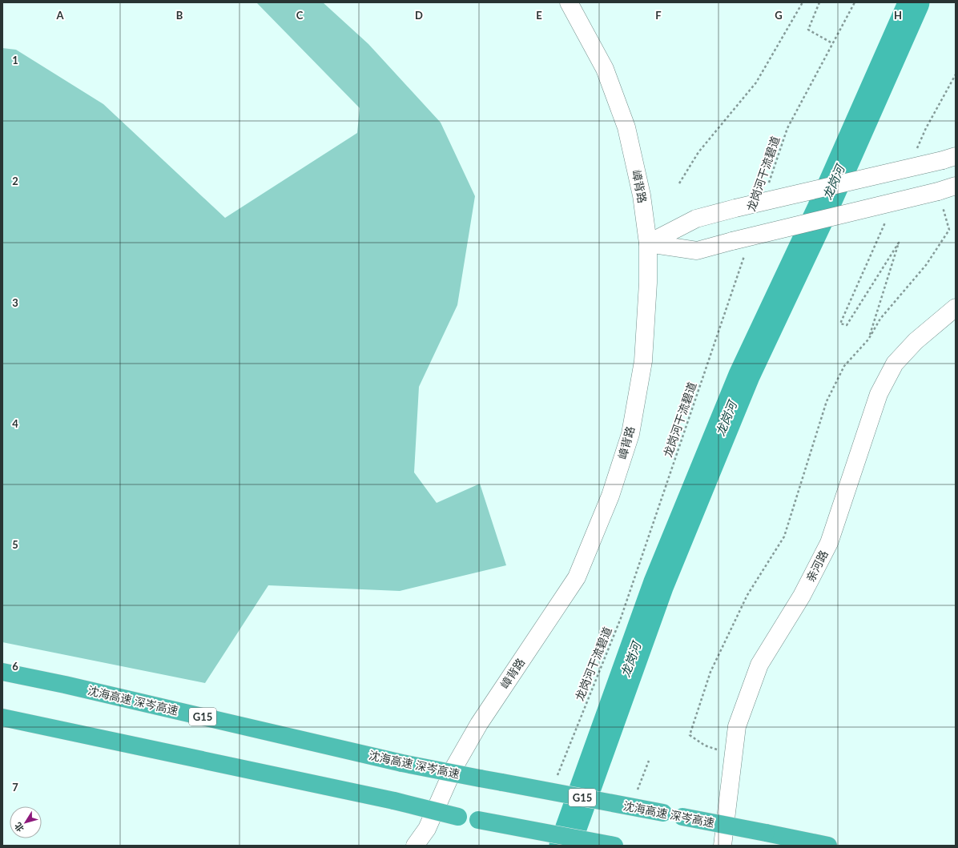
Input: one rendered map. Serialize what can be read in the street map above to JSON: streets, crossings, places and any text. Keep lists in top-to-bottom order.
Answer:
{
  "streets": {
    "highway": ["沈海高速 深岑高速", "G15"],
    "street": ["嶂背路", "亲河路"],
    "path": ["龙岗河干流碧道"]
  },
  "water": ["龙岗河"],
  "north": "bottom left",
  "grid": {
    "columns": [
      "A",
      "B",
      "C",
      "D",
      "E",
      "F",
      "G",
      "H"
    ],
    "rows": [
      "1",
      "2",
      "3",
      "4",
      "5",
      "6",
      "7"
    ]
  }
}
